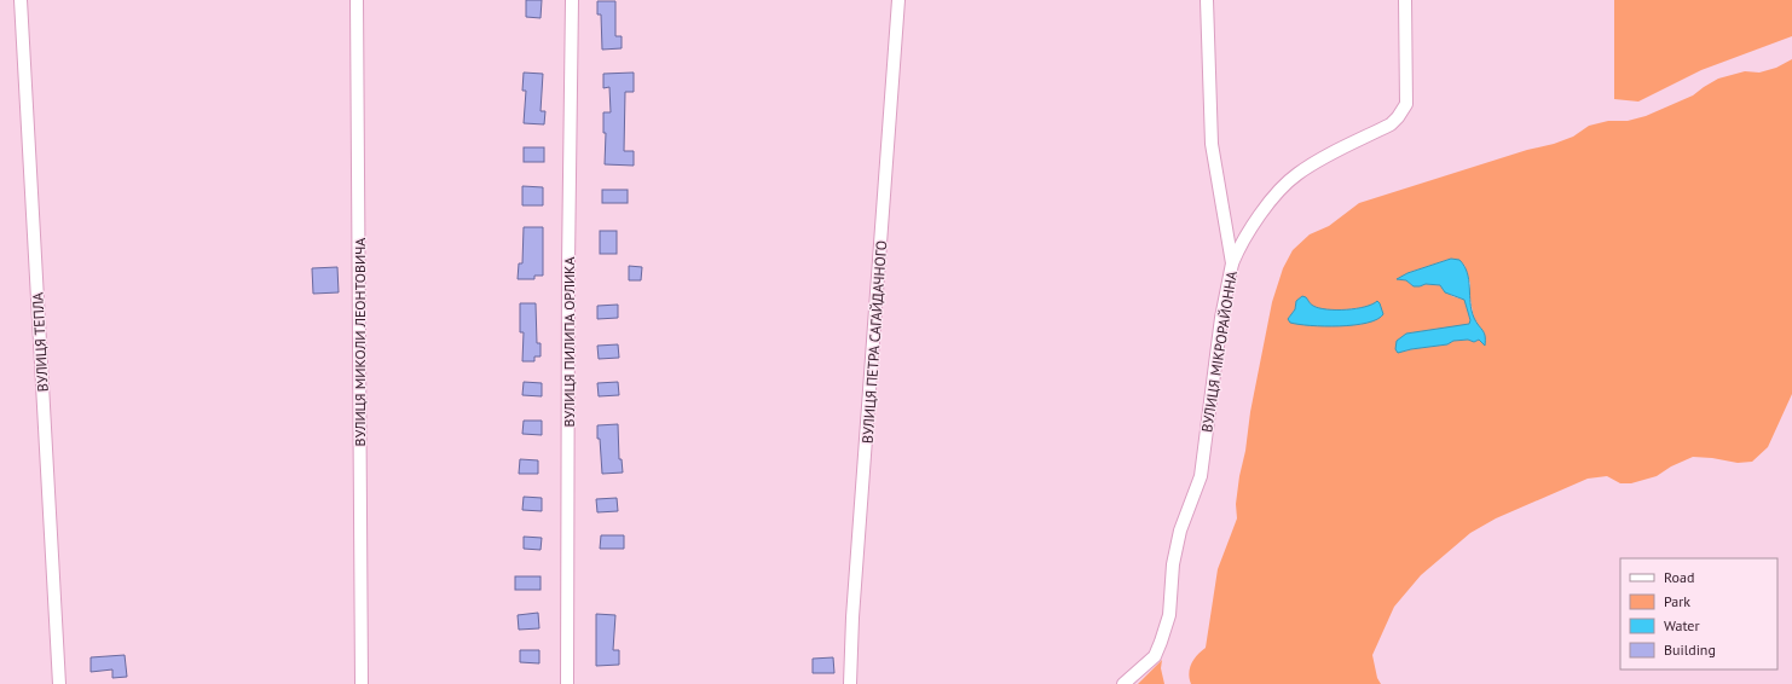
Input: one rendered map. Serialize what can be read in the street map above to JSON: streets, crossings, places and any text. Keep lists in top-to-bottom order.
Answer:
{
  "streets": {
    "street": [
      "ВУЛИЦЯ ТЕПЛА",
      "ВУЛИЦЯ МИКОЛИ ЛЕОНТОВИЧА",
      "ВУЛИЦЯ ПИЛИПА ОРЛИКА",
      "ВУЛИЦЯ ПЕТРА САГАЙДАЧНОГО",
      "ВУЛИЦЯ МІКРОРАЙОННА"
    ]
  },
  "legend": [
    "Road",
    "Park",
    "Water",
    "Building"
  ]
}
